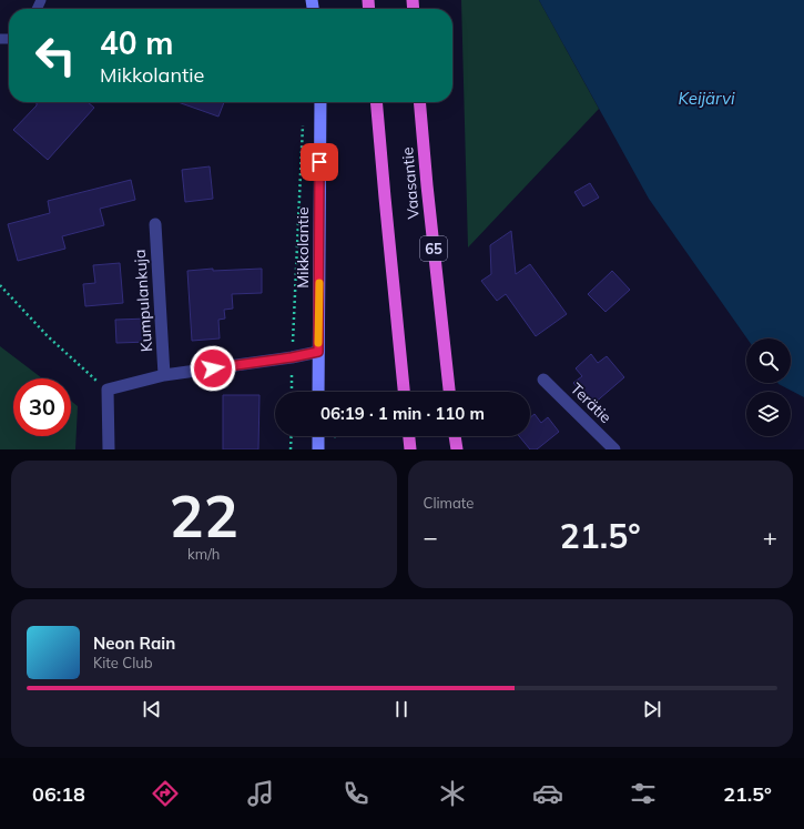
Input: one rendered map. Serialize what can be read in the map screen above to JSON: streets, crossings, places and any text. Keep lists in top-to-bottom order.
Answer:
{
  "streets": {
    "highway": ["Vaasantie", "65"],
    "main road": ["Mikkolantie"],
    "street": ["Kumpulankuja", "Terätie"]
  },
  "water": ["Keijärvi"],
  "page": {
    "turn": ["40 m", "Mikkolantie"],
    "limit": "30",
    "trip": "06:19 · 1 min · 110 m",
    "tile": [
      ["22", "km/h"],
      "Climate"
    ],
    "heat": ["−", "21.5°", "+"],
    "song": ["Neon Rain", "Kite Club"],
    "tabs": ["06:18", "21.5°"]
  }
}
